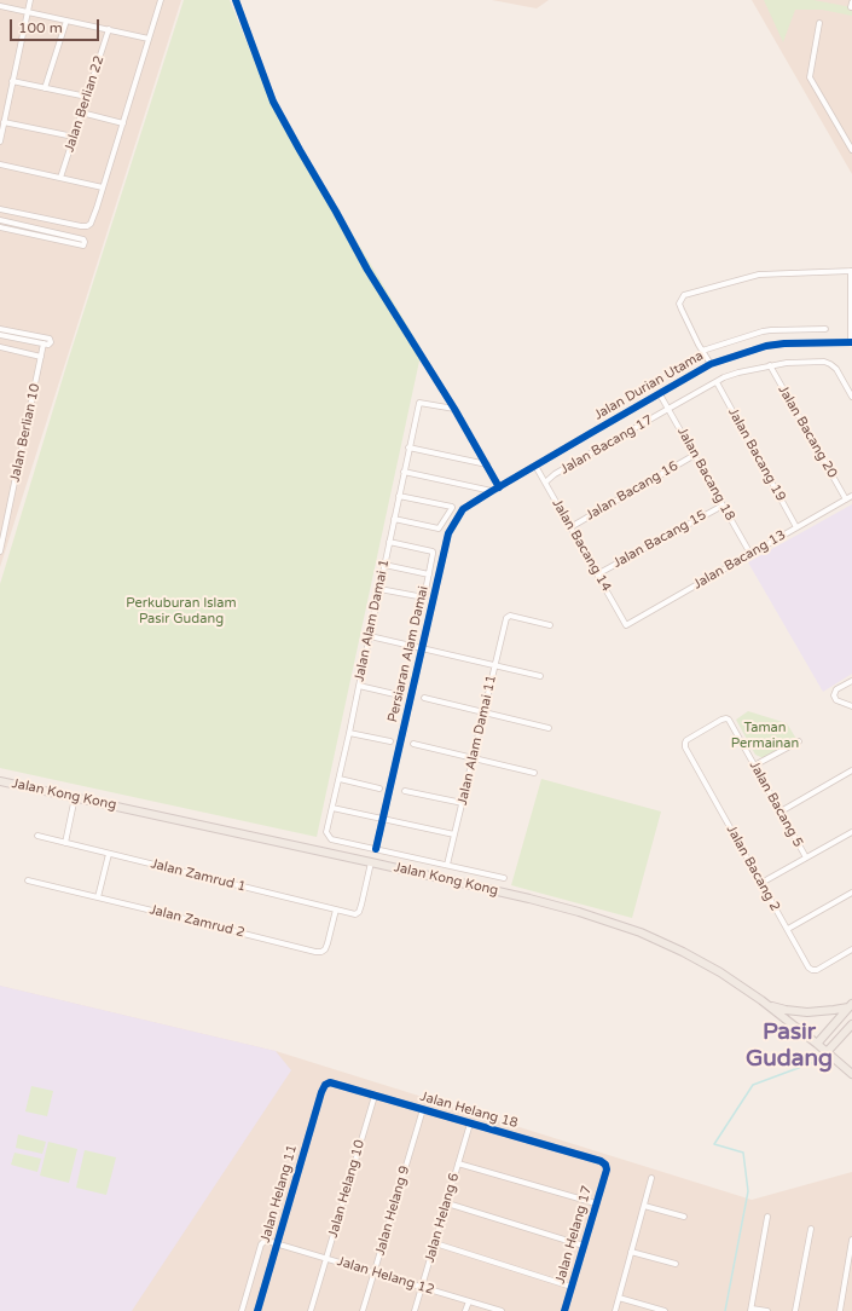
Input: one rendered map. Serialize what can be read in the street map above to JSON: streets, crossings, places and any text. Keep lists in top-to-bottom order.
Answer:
{
  "streets": {
    "main road": ["Jalan Kong Kong"],
    "street": [
      "Jalan Berlian 22",
      "Jalan Durian Utama",
      "Jalan Bacang 20",
      "Jalan Berlian 10",
      "Jalan Bacang 17",
      "Jalan Bacang 19",
      "Jalan Bacang 18",
      "Jalan Bacang 16",
      "Jalan Bacang 15",
      "Jalan Bacang 14",
      "Jalan Bacang 13",
      "Jalan Alam Damai 1",
      "Persiaran Alam Damai",
      "Jalan Alam Damai 11",
      "Jalan Bacang 5",
      "Jalan Bacang 2",
      "Jalan Zamrud 1",
      "Jalan Zamrud 2",
      "Jalan Helang 18",
      "Jalan Helang 10",
      "Jalan Helang 11",
      "Jalan Helang 9",
      "Jalan Helang 6",
      "Jalan Helang 17",
      "Jalan Helang 12"
    ]
  },
  "crossings": [
    ["Jalan Durian Utama", "Jalan Bacang 18"],
    ["Jalan Durian Utama", "Jalan Bacang 14"],
    ["Jalan Durian Utama", "Persiaran Alam Damai"],
    ["Jalan Bacang 20", "Jalan Bacang 17"],
    ["Jalan Bacang 20", "Jalan Bacang 13"],
    ["Jalan Bacang 17", "Jalan Bacang 19"],
    ["Jalan Bacang 17", "Jalan Bacang 18"],
    ["Jalan Bacang 17", "Jalan Bacang 14"],
    ["Jalan Bacang 19", "Jalan Bacang 13"],
    ["Jalan Bacang 18", "Jalan Bacang 16"],
    ["Jalan Bacang 18", "Jalan Bacang 15"],
    ["Jalan Bacang 18", "Jalan Bacang 13"],
    ["Jalan Bacang 16", "Jalan Bacang 14"],
    ["Jalan Bacang 15", "Jalan Bacang 14"],
    ["Jalan Bacang 14", "Jalan Bacang 13"],
    ["Jalan Alam Damai 1", "Persiaran Alam Damai"],
    ["Jalan Kong Kong", "Jalan Zamrud 1"],
    ["Jalan Bacang 5", "Jalan Bacang 2"],
    ["Jalan Zamrud 1", "Jalan Zamrud 2"],
    ["Jalan Helang 18", "Jalan Helang 10"],
    ["Jalan Helang 18", "Jalan Helang 11"],
    ["Jalan Helang 18", "Jalan Helang 9"],
    ["Jalan Helang 18", "Jalan Helang 6"],
    ["Jalan Helang 18", "Jalan Helang 17"],
    ["Jalan Helang 10", "Jalan Helang 12"],
    ["Jalan Helang 11", "Jalan Helang 12"],
    ["Jalan Helang 9", "Jalan Helang 12"],
    ["Jalan Helang 6", "Jalan Helang 12"]
  ],
  "districts": ["Pasir Gudang"],
  "parks": ["Perkuburan Islam Pasir Gudang", "Taman Permainan"],
  "scale_bar": "100 m"
}
